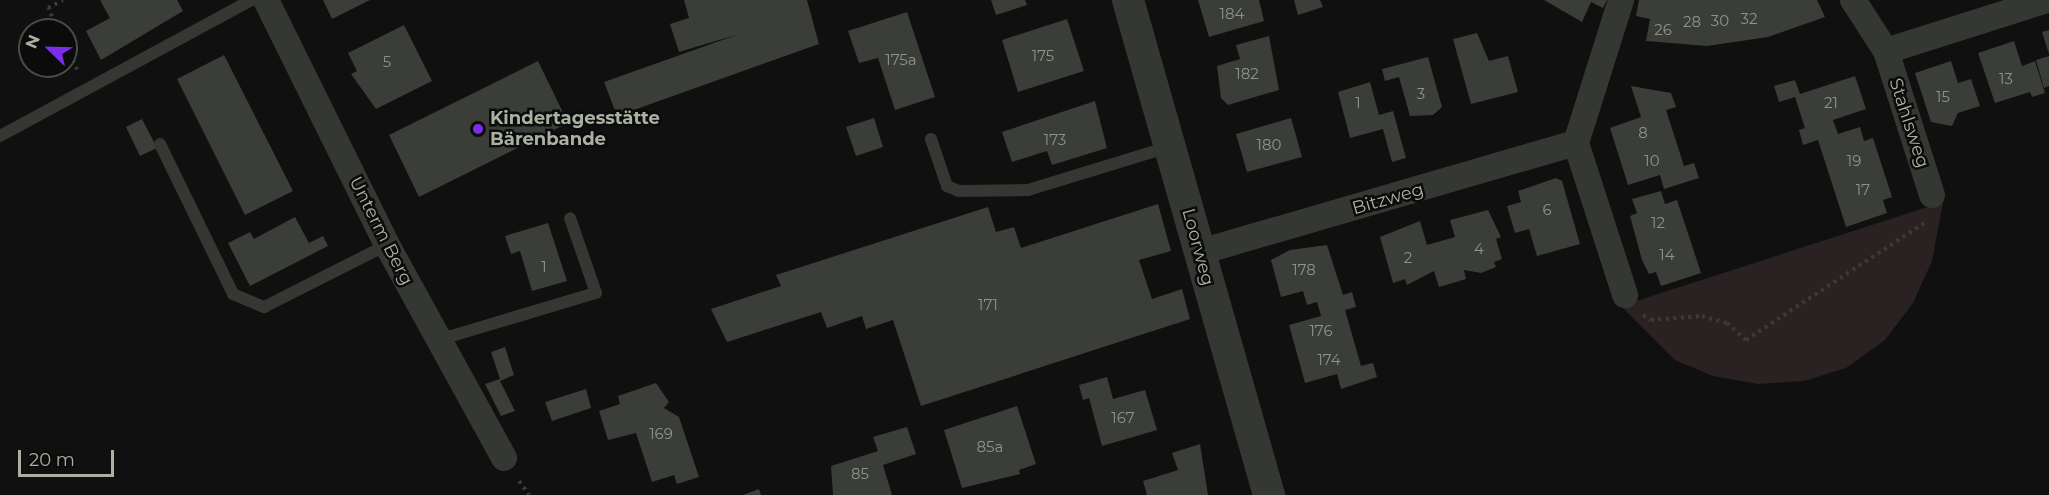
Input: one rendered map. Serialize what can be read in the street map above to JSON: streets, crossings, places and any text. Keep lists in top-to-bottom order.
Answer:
{
  "streets": {
    "street": [
      "Stahlsweg",
      "Bitzweg",
      "Unterm Berg",
      "Loorweg"
    ]
  },
  "crossings": [
    ["Bitzweg", "Loorweg"]
  ],
  "places": ["Kindertagesstätte Bärenbande"],
  "house_numbers": [
    "184",
    "32",
    "30",
    "28",
    "26",
    "175",
    "175a",
    "5",
    "182",
    "13",
    "3",
    "15",
    "1",
    "21",
    "8",
    "173",
    "180",
    "10",
    "19",
    "17",
    "6",
    "12",
    "4",
    "14",
    "2",
    "1",
    "178",
    "171",
    "176",
    "174",
    "167",
    "169",
    "85a",
    "85"
  ],
  "scale_bar": "20 m",
  "north": "top left"
}
